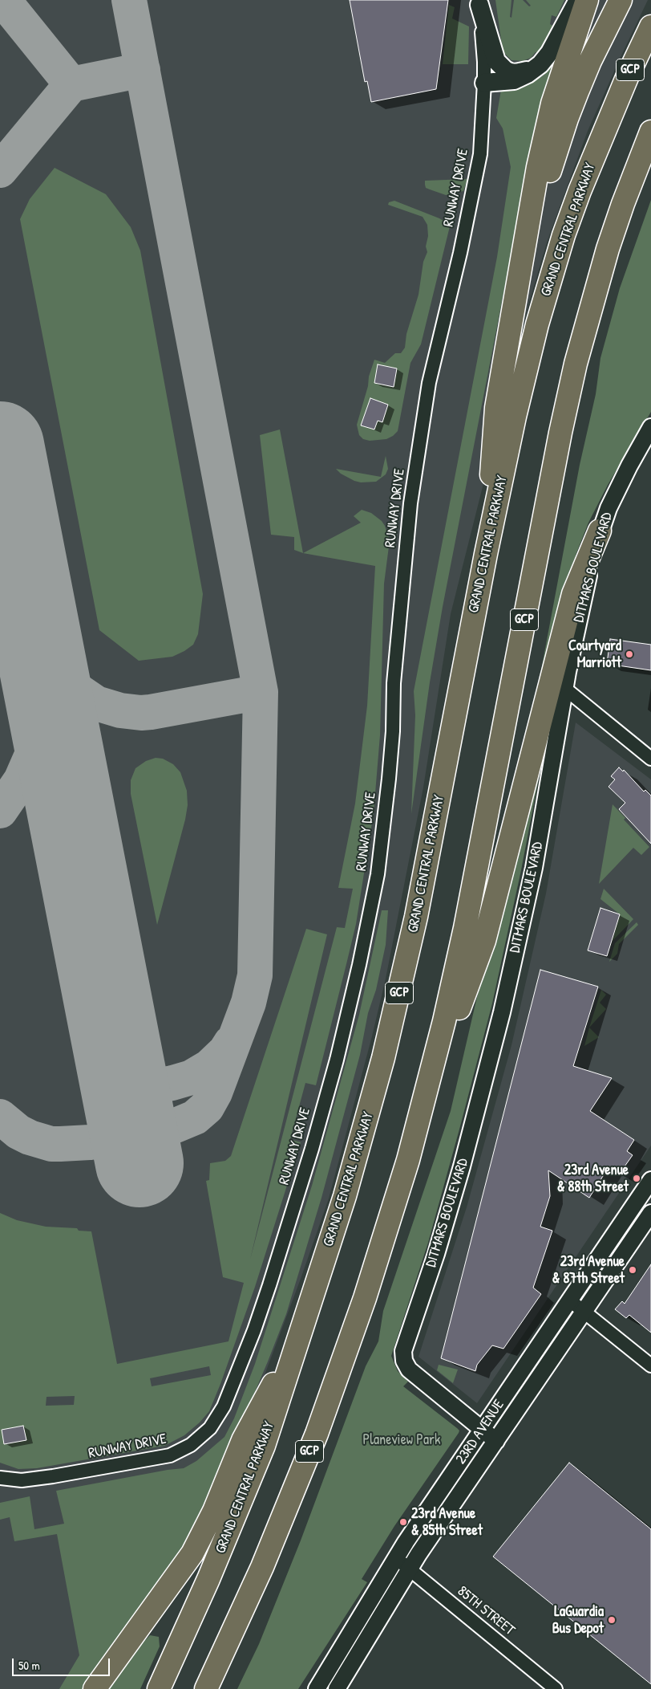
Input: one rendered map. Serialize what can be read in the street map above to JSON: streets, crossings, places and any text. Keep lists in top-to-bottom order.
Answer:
{
  "streets": {
    "highway": ["GCP", "GRAND CENTRAL PARKWAY"],
    "street": [
      "RUNWAY DRIVE",
      "DITMARS BOULEVARD",
      "23RD AVENUE",
      "85TH STREET"
    ]
  },
  "crossings": [
    ["DITMARS BOULEVARD", "23RD AVENUE"],
    ["23RD AVENUE", "85TH STREET"]
  ],
  "parks": ["Planeview Park"],
  "places": [
    "Courtyard Marriott",
    "23rd Avenue & 88th Street",
    "23rd Avenue & 87th Street",
    "23rd Avenue & 85th Street",
    "LaGuardia Bus Depot"
  ],
  "scale_bar": "50 m"
}
